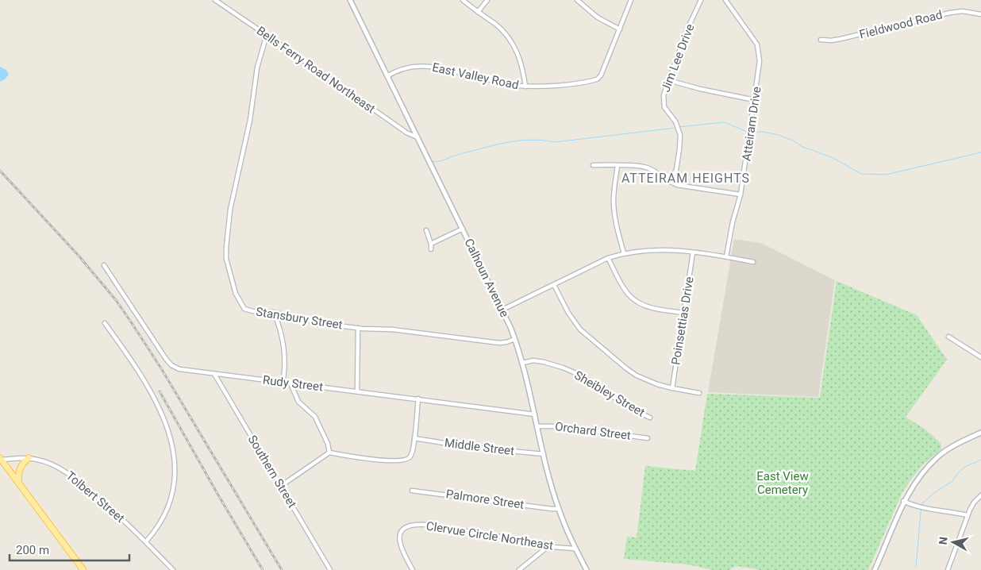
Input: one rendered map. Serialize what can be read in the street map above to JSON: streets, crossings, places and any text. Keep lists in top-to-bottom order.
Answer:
{
  "streets": {
    "street": [
      "Fieldwood Road",
      "Jim Lee Drive",
      "Bells Ferry Road Northeast",
      "East Valley Road",
      "Atteiram Drive",
      "Calhoun Avenue",
      "Stansbury Street",
      "Poinsettias Drive",
      "Rudy Street",
      "Sheibley Street",
      "Orchard Street",
      "Middle Street",
      "Southern Street",
      "Tolbert Street",
      "Palmore Street",
      "Clervue Circle Northeast"
    ]
  },
  "crossings": [
    ["Bells Ferry Road Northeast", "Calhoun Avenue"],
    ["Bells Ferry Road Northeast", "Stansbury Street"],
    ["East Valley Road", "Calhoun Avenue"],
    ["Calhoun Avenue", "Stansbury Street"],
    ["Calhoun Avenue", "Rudy Street"],
    ["Calhoun Avenue", "Sheibley Street"],
    ["Calhoun Avenue", "Orchard Street"],
    ["Calhoun Avenue", "Middle Street"],
    ["Calhoun Avenue", "Palmore Street"],
    ["Calhoun Avenue", "Clervue Circle Northeast"],
    ["Rudy Street", "Southern Street"]
  ],
  "districts": ["ATTEIRAM HEIGHTS"],
  "parks": ["East View Cemetery"],
  "scale_bar": "200 m",
  "north": "left"
}
